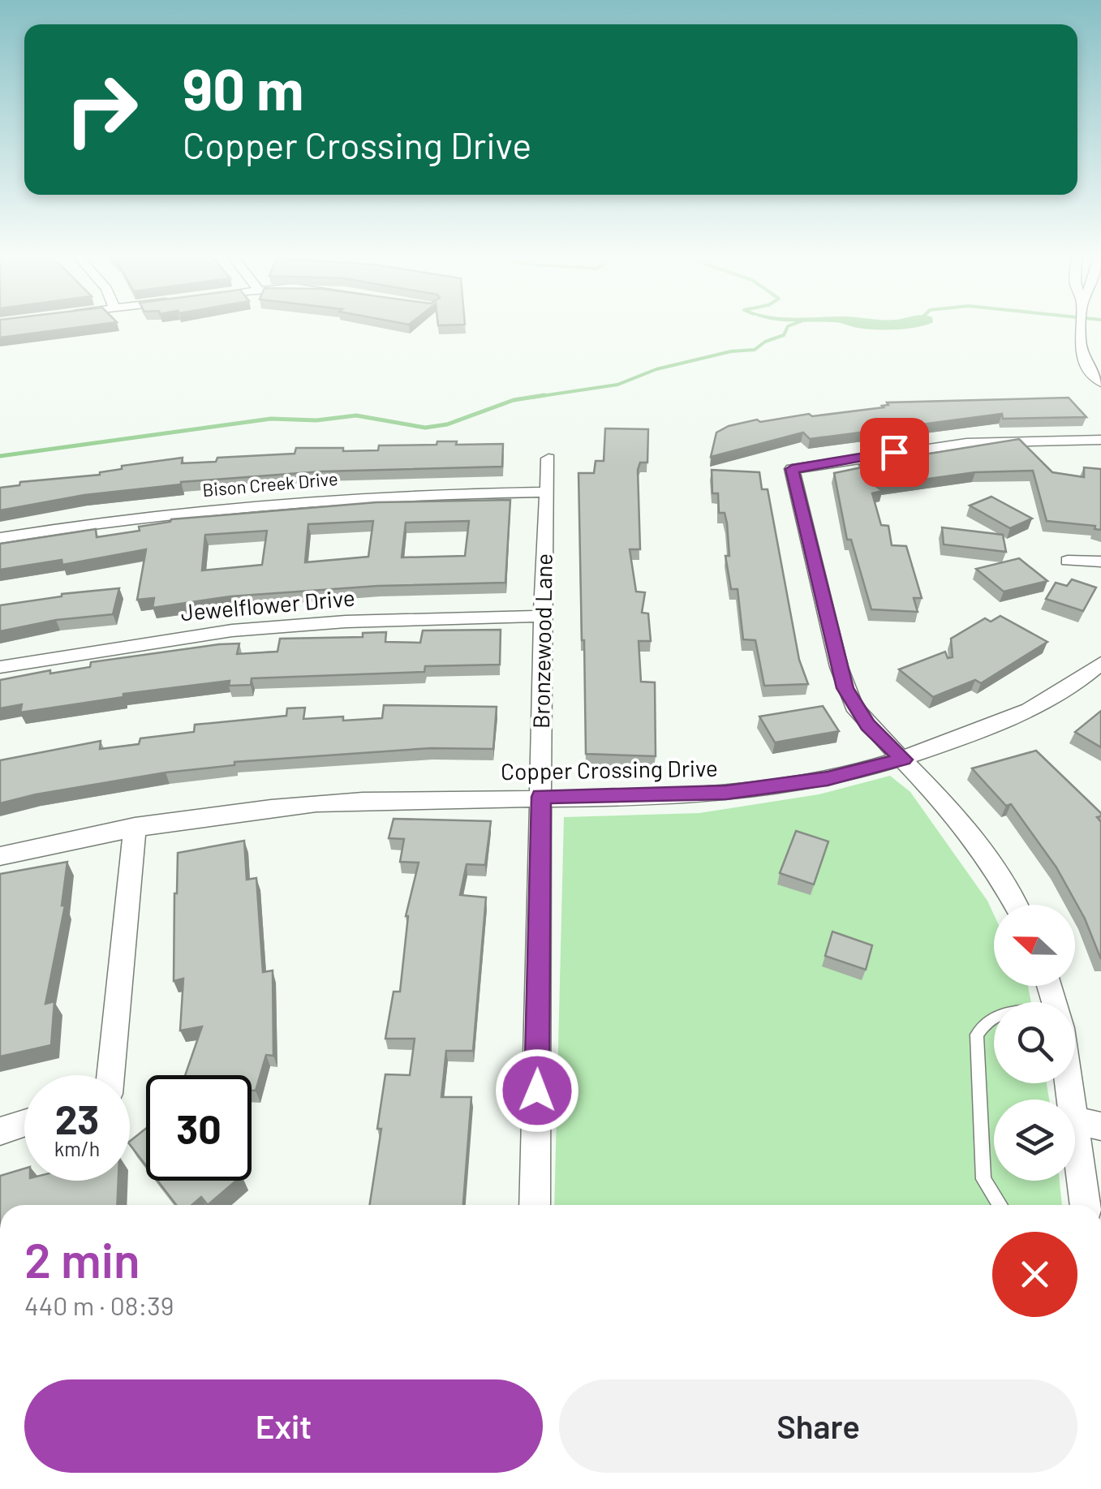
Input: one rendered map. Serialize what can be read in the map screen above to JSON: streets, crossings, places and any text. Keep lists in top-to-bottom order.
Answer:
{
  "streets": {
    "street": [
      "Bison Creek Drive",
      "Jewelflower Drive",
      "Bronzewood Lane",
      "Copper Crossing Drive"
    ]
  },
  "crossings": [
    ["Bison Creek Drive", "Bronzewood Lane"],
    ["Jewelflower Drive", "Bronzewood Lane"],
    ["Bronzewood Lane", "Copper Crossing Drive"]
  ],
  "north": "left",
  "page": {
    "turn": ["90 m", "Copper Crossing Drive"],
    "speed": "23 km/h",
    "limit": "30",
    "heading": ["2 min", "440 m · 08:39"],
    "buttons": ["Exit", "Share"]
  }
}
